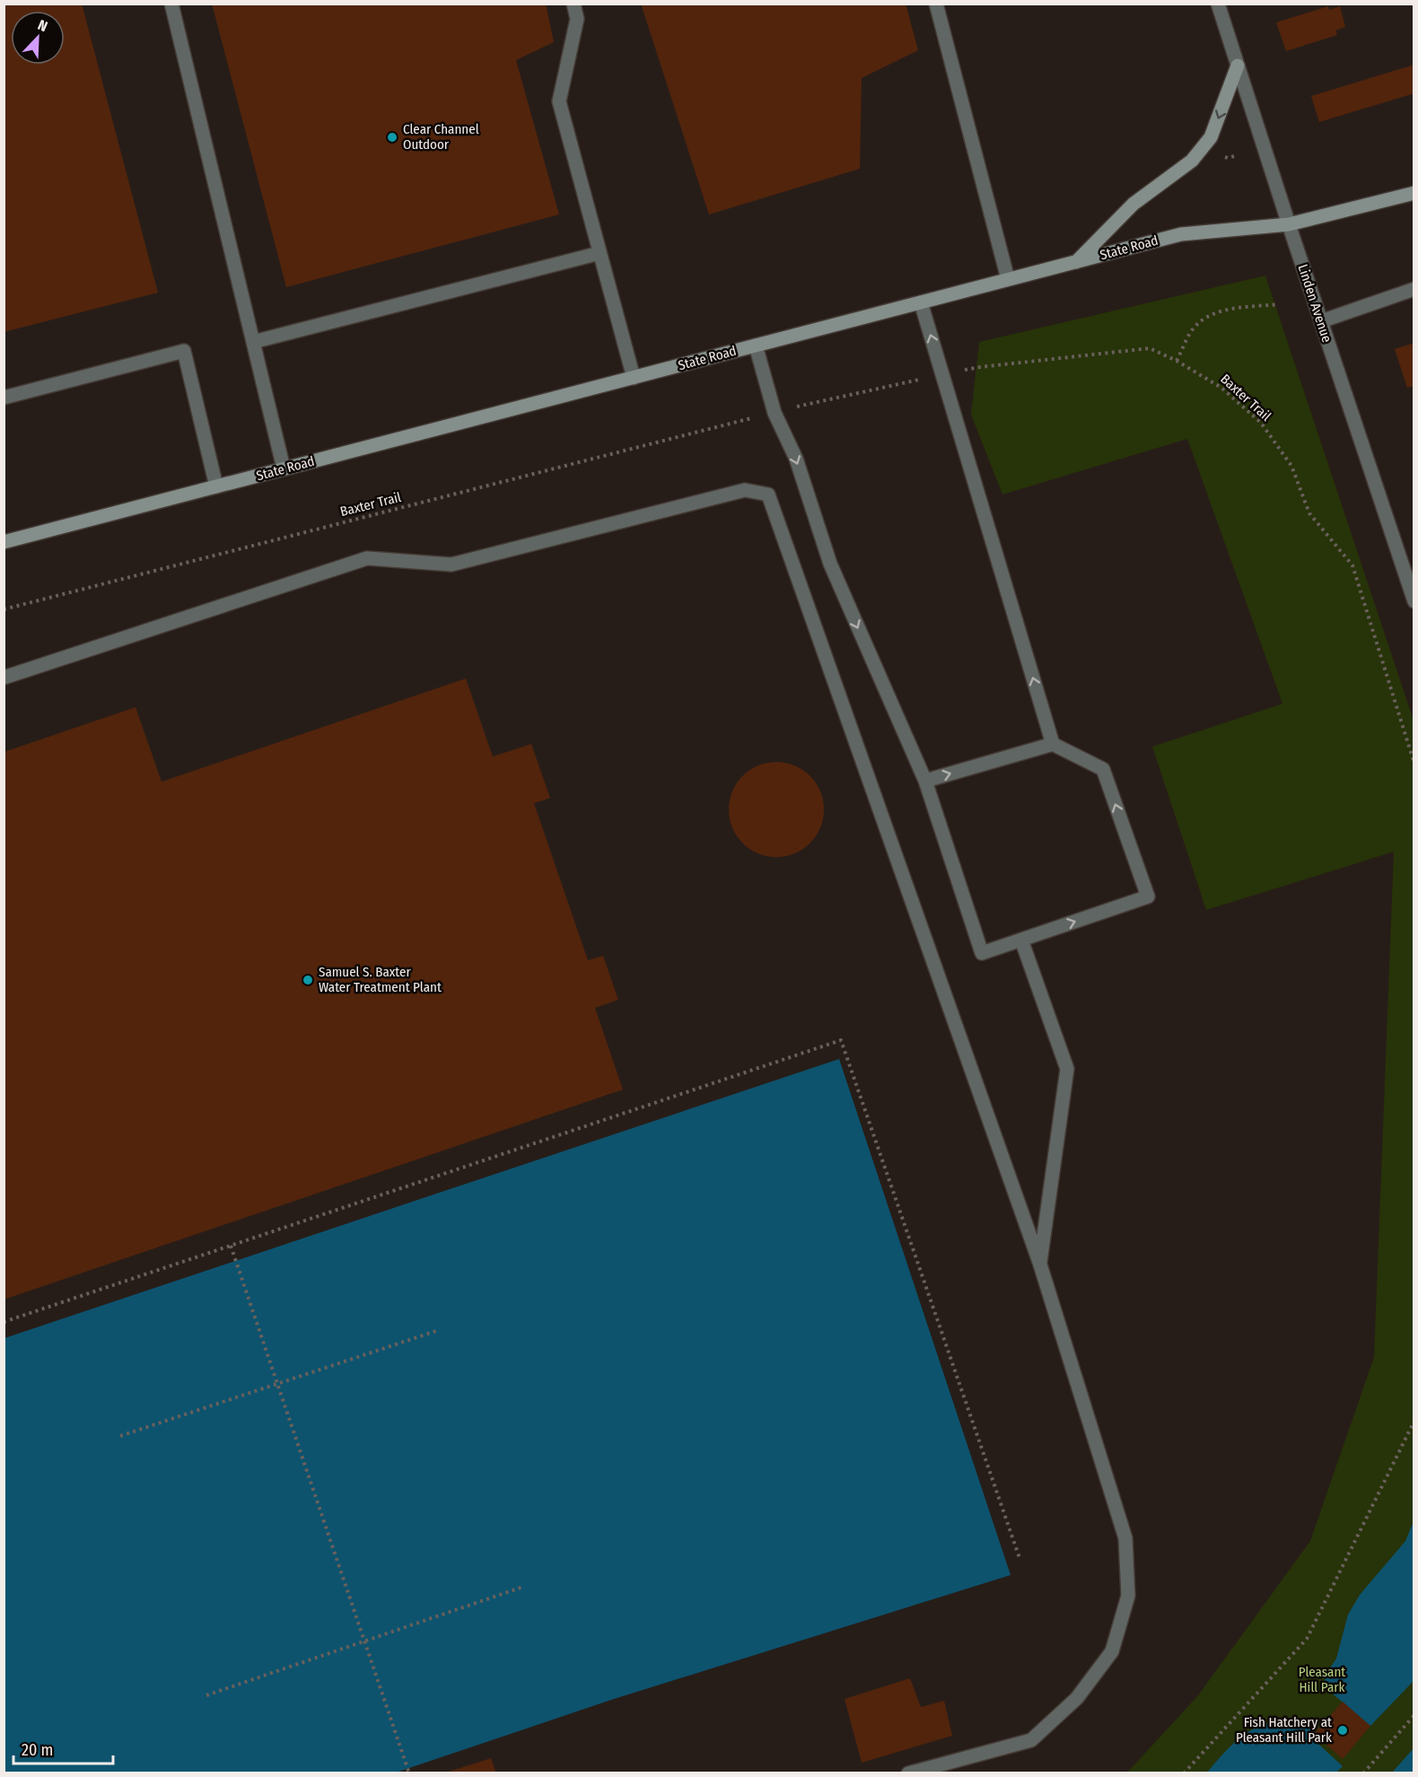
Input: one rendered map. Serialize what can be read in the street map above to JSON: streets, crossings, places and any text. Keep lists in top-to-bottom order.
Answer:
{
  "streets": {
    "main road": ["State Road"],
    "street": ["Linden Avenue"],
    "path": ["Baxter Trail"]
  },
  "crossings": [
    ["State Road", "Linden Avenue"]
  ],
  "parks": ["Pleasant Hill Park"],
  "places": ["Clear Channel Outdoor", "Samuel S. Baxter Water Treatment Plant", "Fish Hatchery at Pleasant Hill Park"],
  "scale_bar": "20 m",
  "north": "top right"
}
